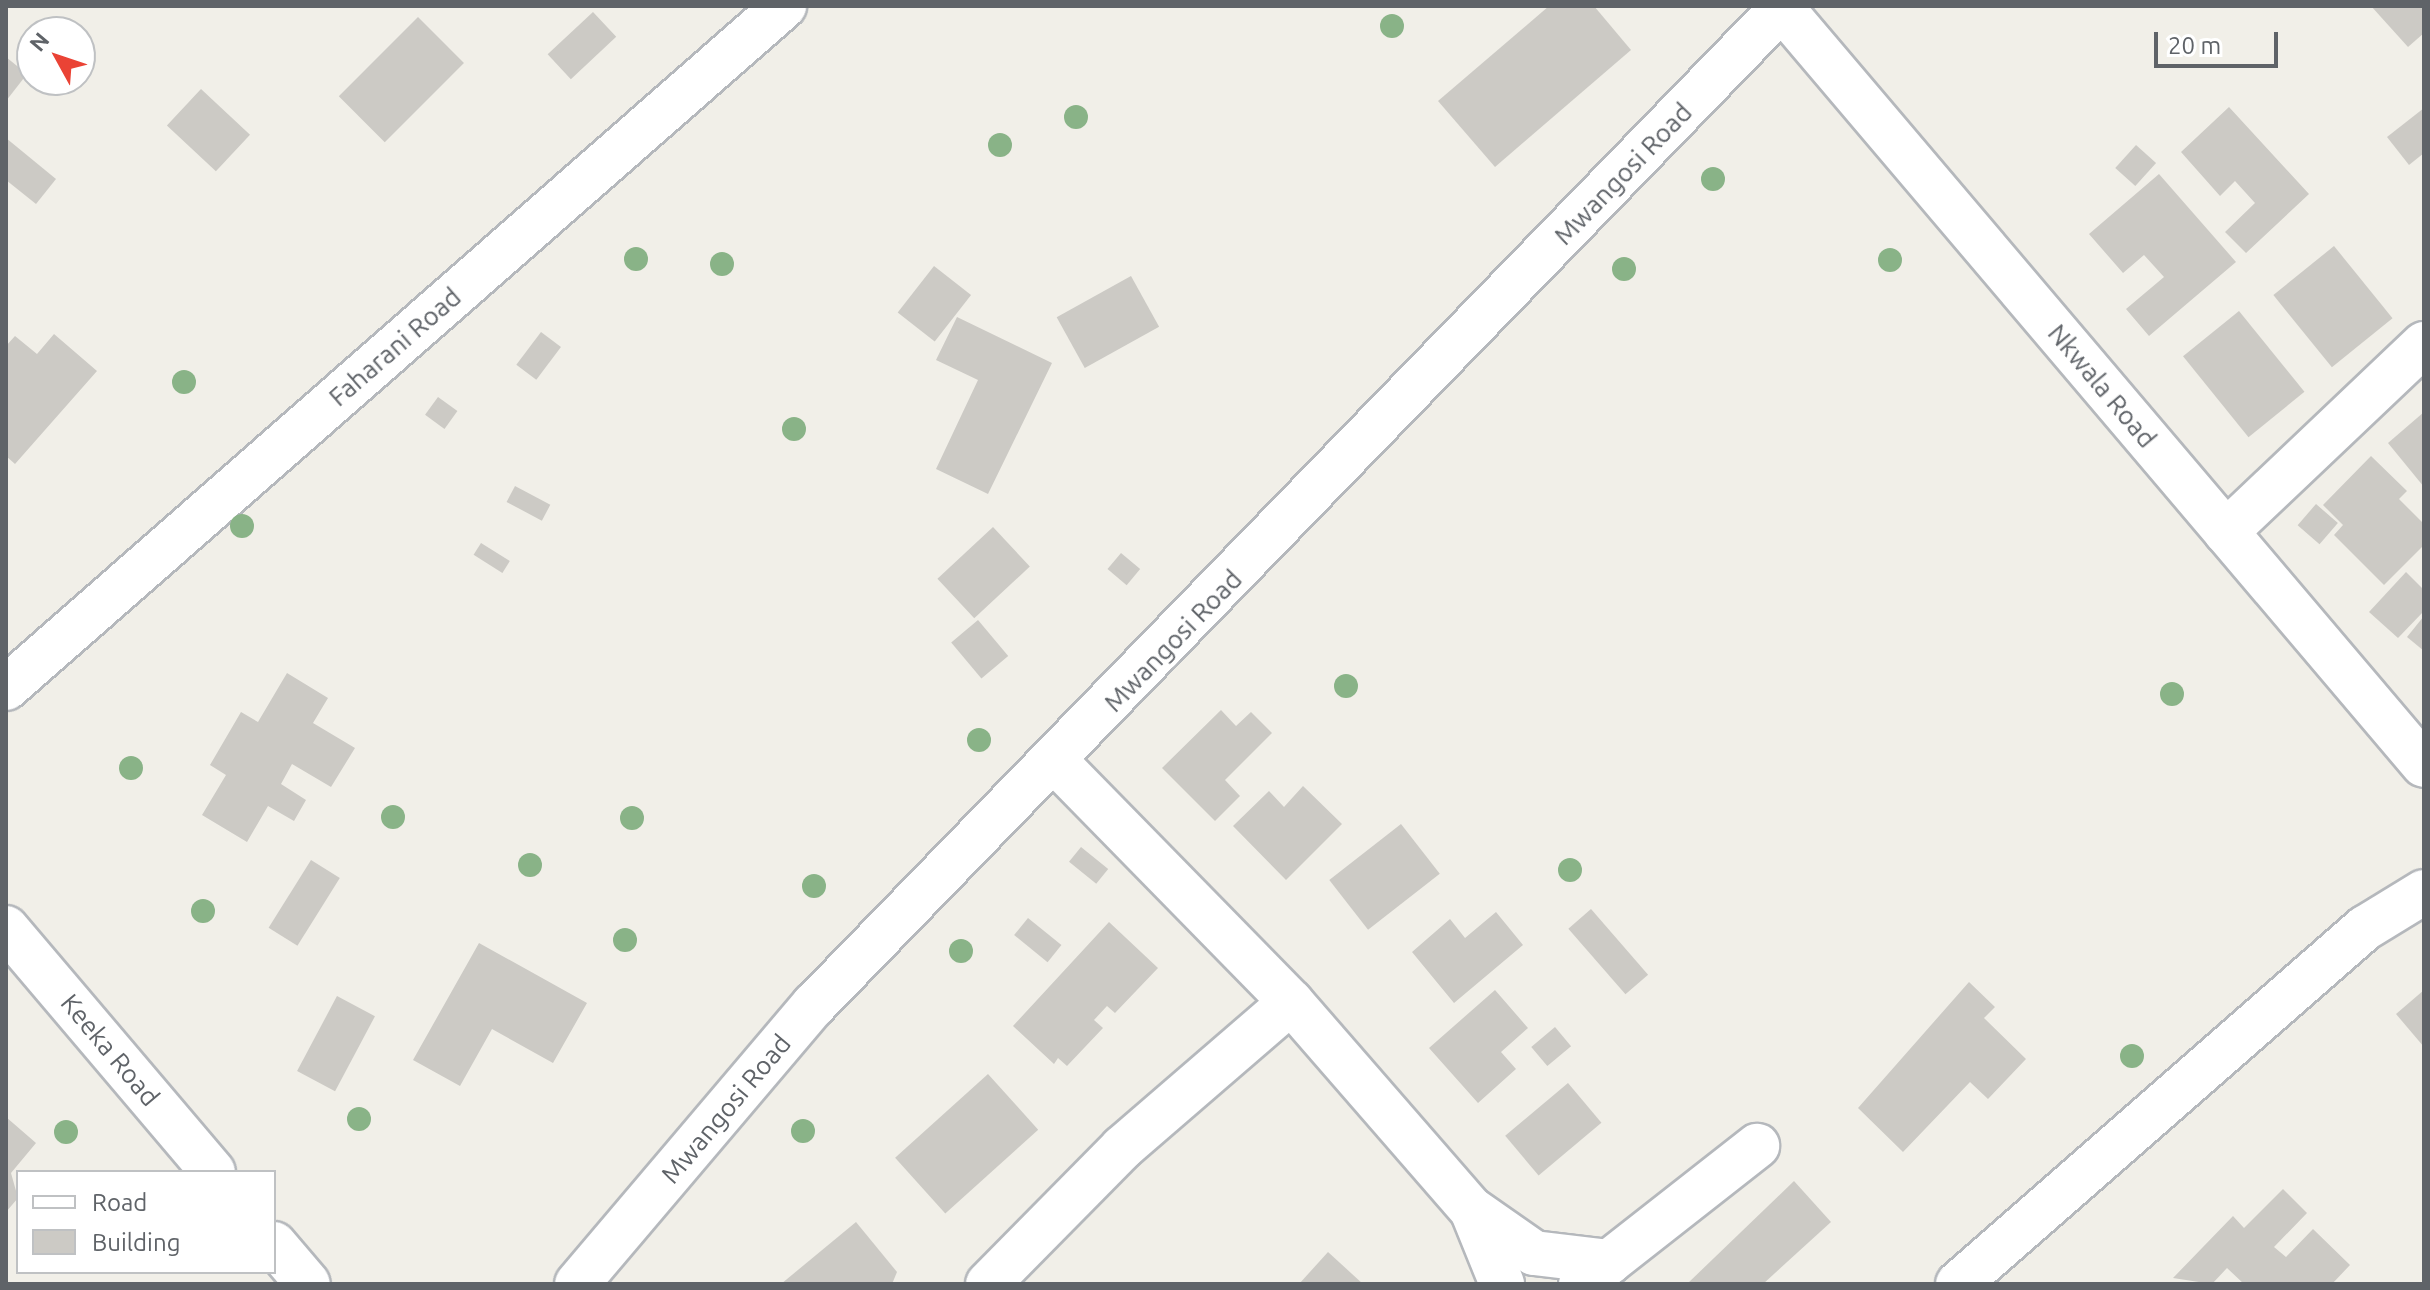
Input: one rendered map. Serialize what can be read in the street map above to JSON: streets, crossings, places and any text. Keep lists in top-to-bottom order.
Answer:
{
  "streets": {
    "street": [
      "Mwangosi Road",
      "Faharani Road",
      "Nkwala Road",
      "Keeka Road"
    ]
  },
  "crossings": [
    ["Mwangosi Road", "Nkwala Road"]
  ],
  "legend": ["Road", "Building"],
  "scale_bar": "20 m",
  "north": "top left"
}
